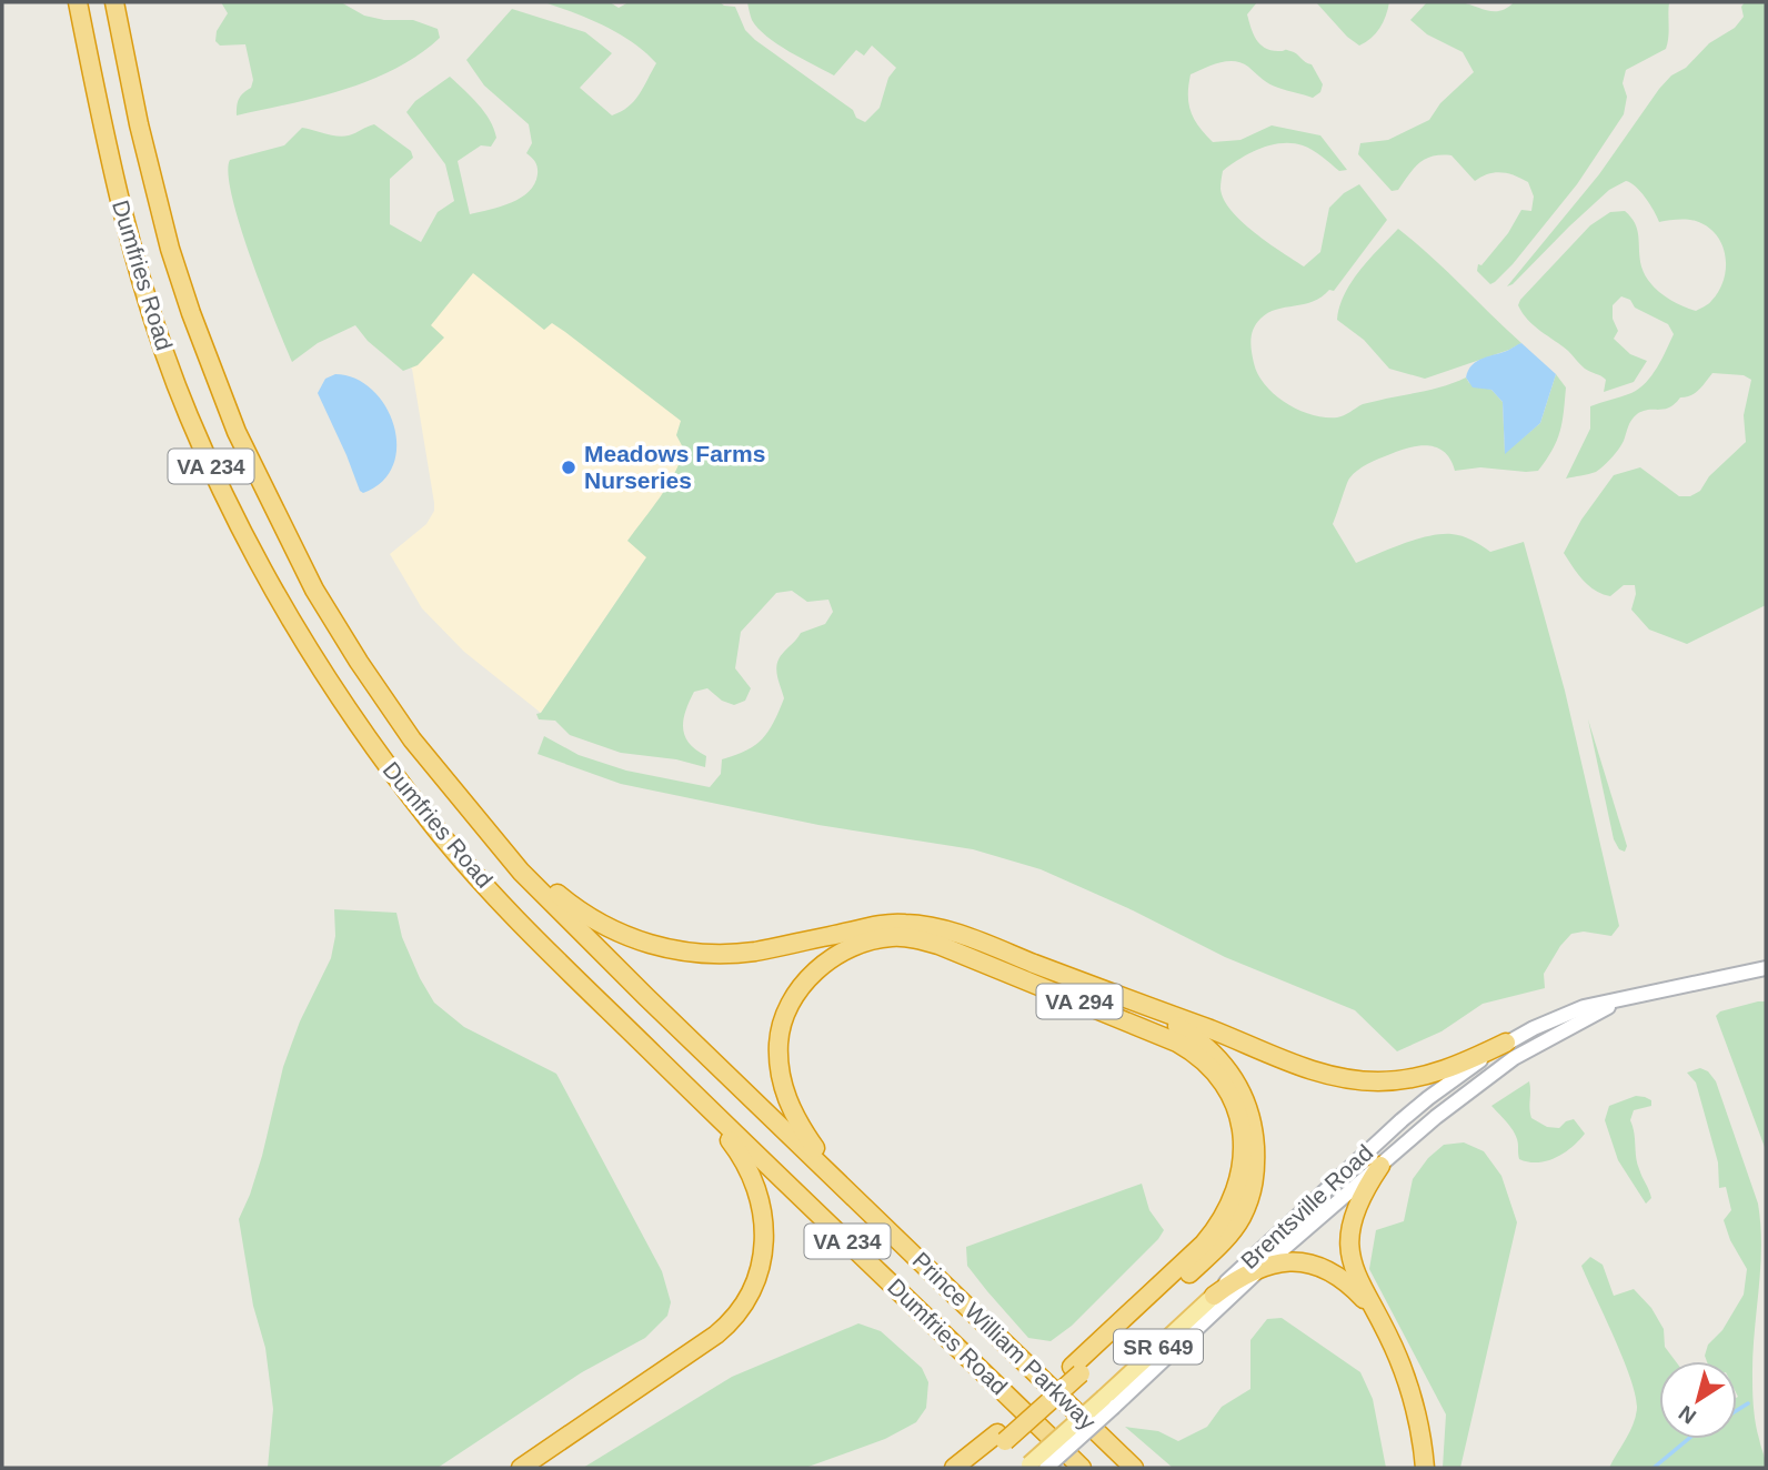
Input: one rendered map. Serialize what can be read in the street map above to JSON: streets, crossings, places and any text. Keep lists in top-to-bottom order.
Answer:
{
  "streets": {
    "highway": [
      "Dumfries Road",
      "VA 234",
      "VA 294",
      "Prince William Parkway"
    ],
    "main road": ["Brentsville Road", "SR 649"]
  },
  "crossings": [
    ["Dumfries Road", "VA 294"],
    ["Dumfries Road", "Prince William Parkway"],
    ["VA 294", "Prince William Parkway"]
  ],
  "places": ["Meadows Farms Nurseries"],
  "north": "bottom left"
}
